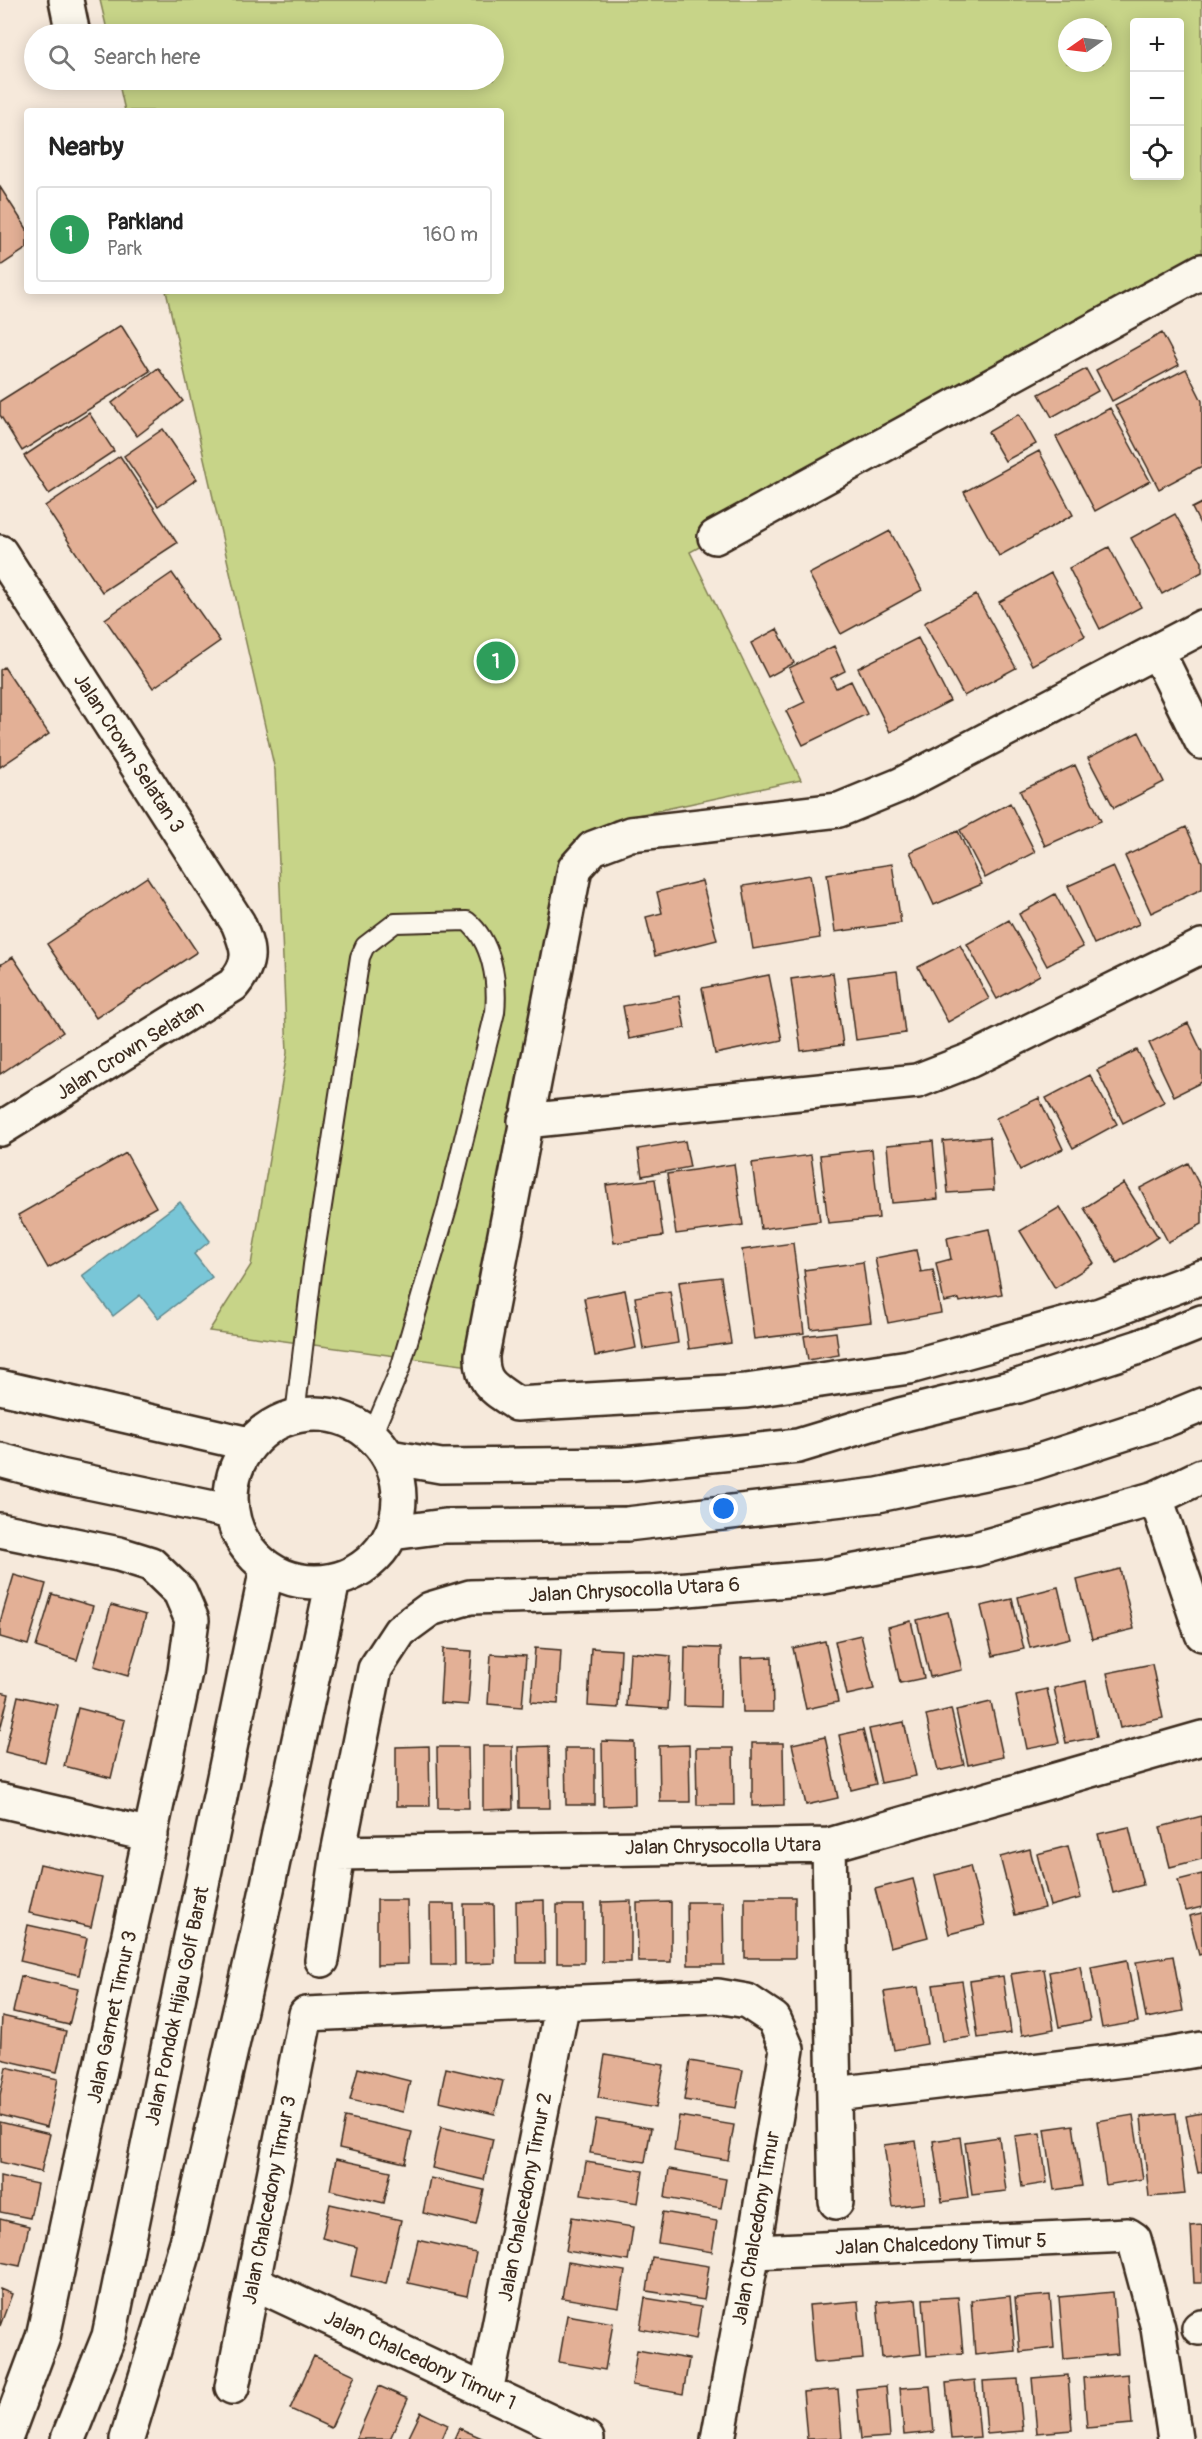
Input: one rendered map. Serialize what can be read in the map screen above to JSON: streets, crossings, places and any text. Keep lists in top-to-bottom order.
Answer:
{
  "streets": {
    "street": [
      "Jalan Crown Selatan 3",
      "Jalan Crown Selatan",
      "Jalan Chrysocolla Utara 6",
      "Jalan Chrysocolla Utara",
      "Jalan Pondok Hijau Golf Barat",
      "Jalan Garnet Timur 3",
      "Jalan Chalcedony Timur 2",
      "Jalan Chalcedony Timur 3",
      "Jalan Chalcedony Timur",
      "Jalan Chalcedony Timur 5",
      "Jalan Chalcedony Timur 1"
    ]
  },
  "crossings": [
    ["Jalan Crown Selatan 3", "Jalan Crown Selatan"],
    ["Jalan Chrysocolla Utara 6", "Jalan Chrysocolla Utara"],
    ["Jalan Chalcedony Timur 2", "Jalan Chalcedony Timur 3"],
    ["Jalan Chalcedony Timur 2", "Jalan Chalcedony Timur"],
    ["Jalan Chalcedony Timur 2", "Jalan Chalcedony Timur 1"],
    ["Jalan Chalcedony Timur 3", "Jalan Chalcedony Timur"],
    ["Jalan Chalcedony Timur 3", "Jalan Chalcedony Timur 1"],
    ["Jalan Chalcedony Timur", "Jalan Chalcedony Timur 5"]
  ],
  "north": "left",
  "page": {
    "map_buttons": ["+", "−"],
    "search": "Search here",
    "heading": "Nearby",
    "list": [
      {
        "mark": "1",
        "name": "Parkland",
        "note": "Park",
        "value": "160 m"
      }
    ],
    "pins": "1"
  }
}
